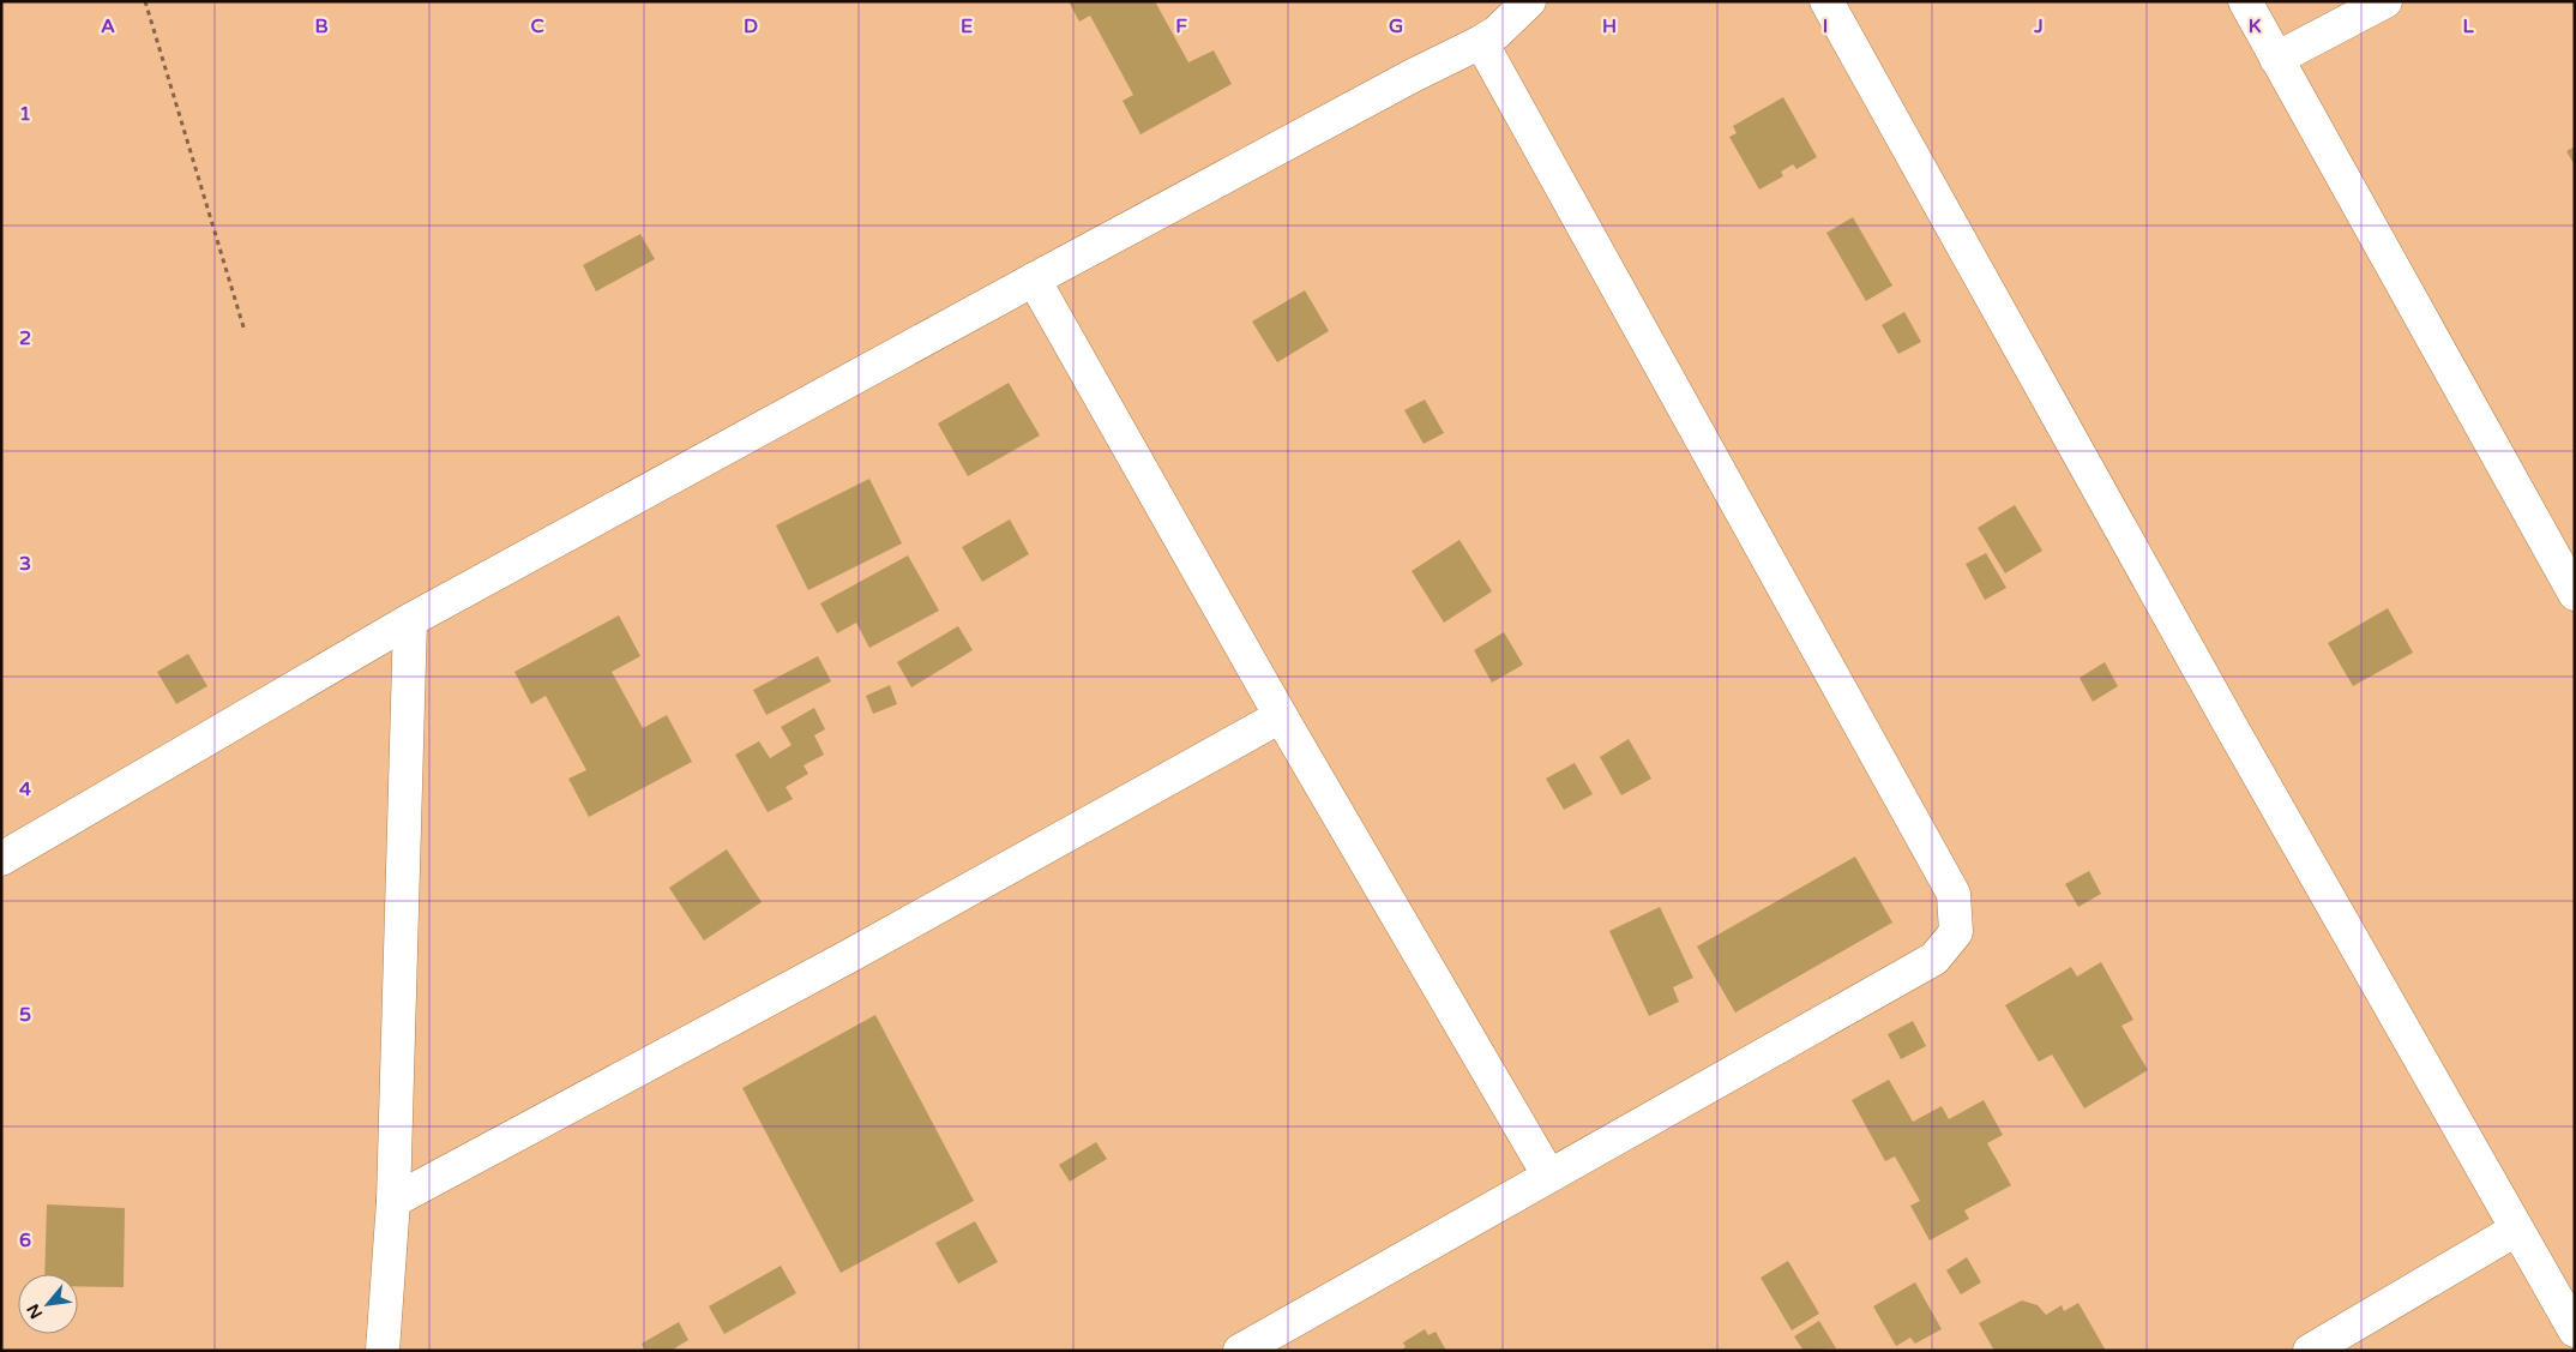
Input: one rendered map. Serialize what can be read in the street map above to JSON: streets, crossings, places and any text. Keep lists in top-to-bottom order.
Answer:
{
  "north": "bottom left",
  "grid": {
    "columns": [
      "A",
      "B",
      "C",
      "D",
      "E",
      "F",
      "G",
      "H",
      "I",
      "J",
      "K",
      "L"
    ],
    "rows": [
      "1",
      "2",
      "3",
      "4",
      "5",
      "6"
    ]
  }
}
